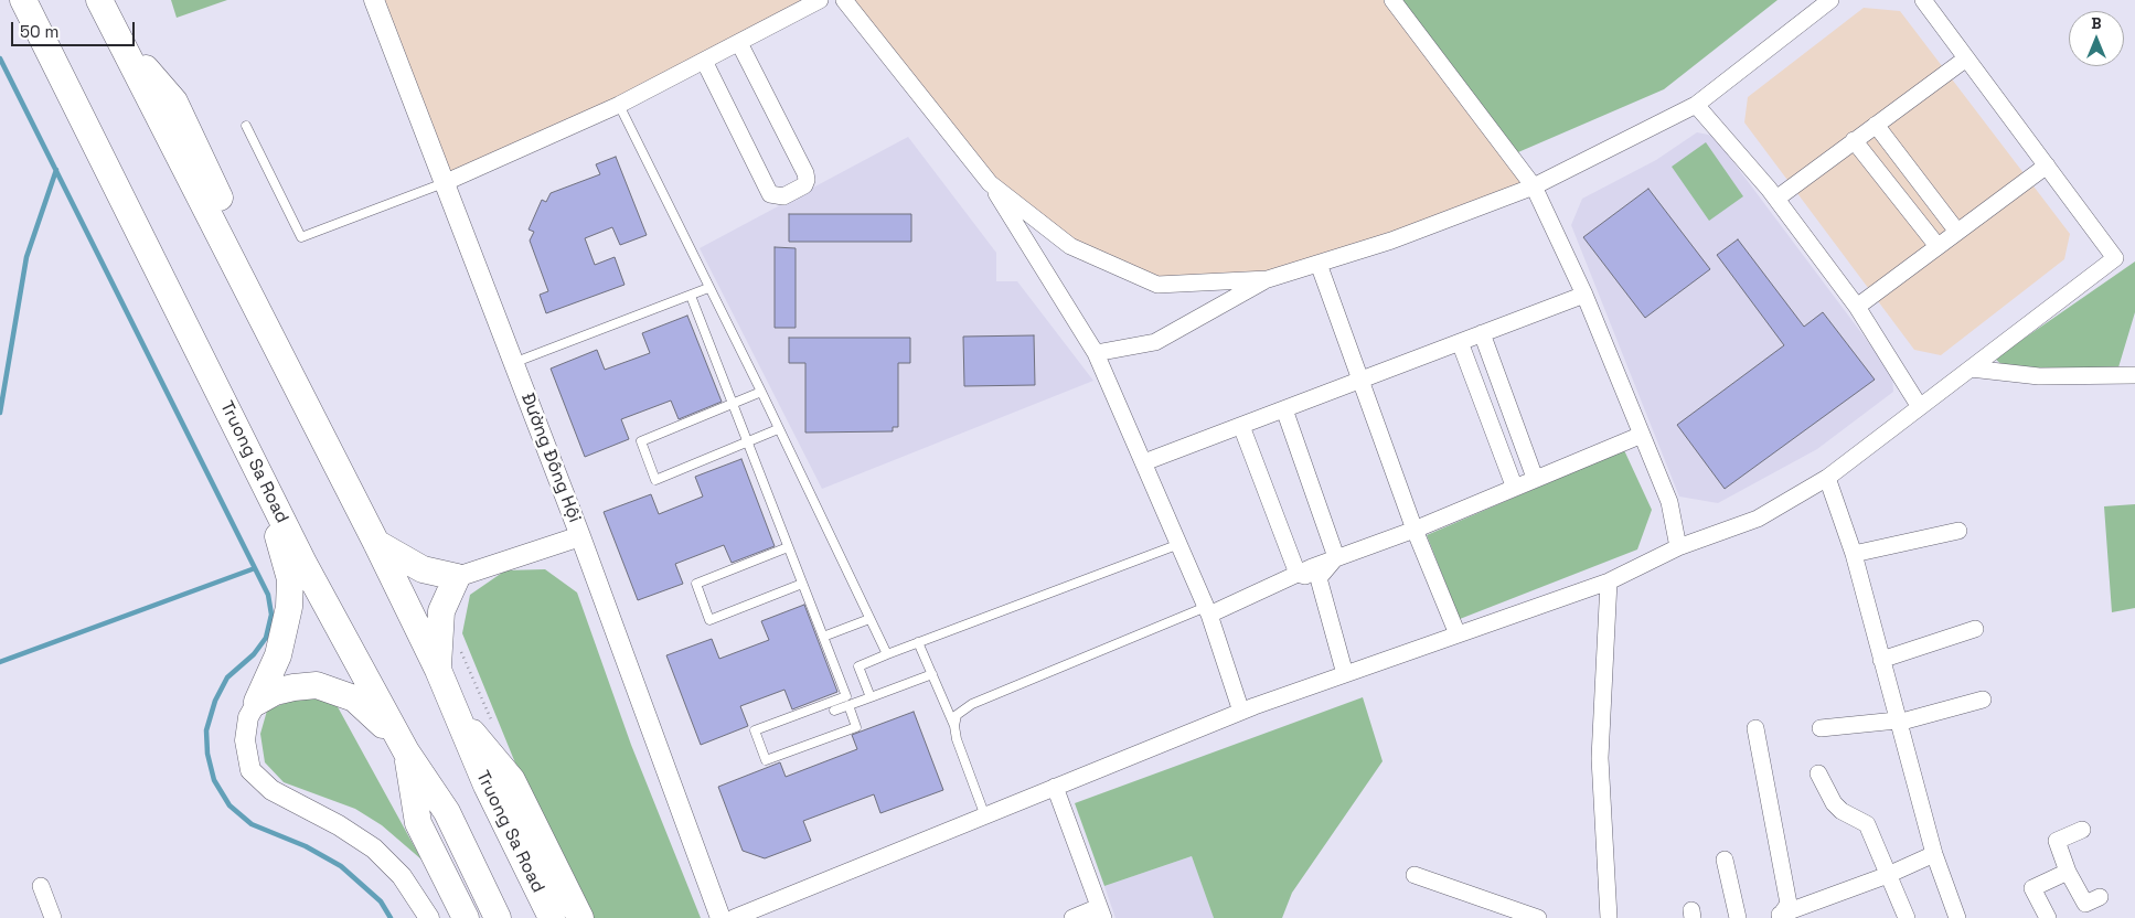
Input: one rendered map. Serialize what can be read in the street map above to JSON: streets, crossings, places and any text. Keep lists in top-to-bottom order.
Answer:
{
  "streets": {
    "highway": ["Truong Sa Road"],
    "street": ["Đường Đông Hội"]
  },
  "scale_bar": "50 m",
  "north": "top"
}
